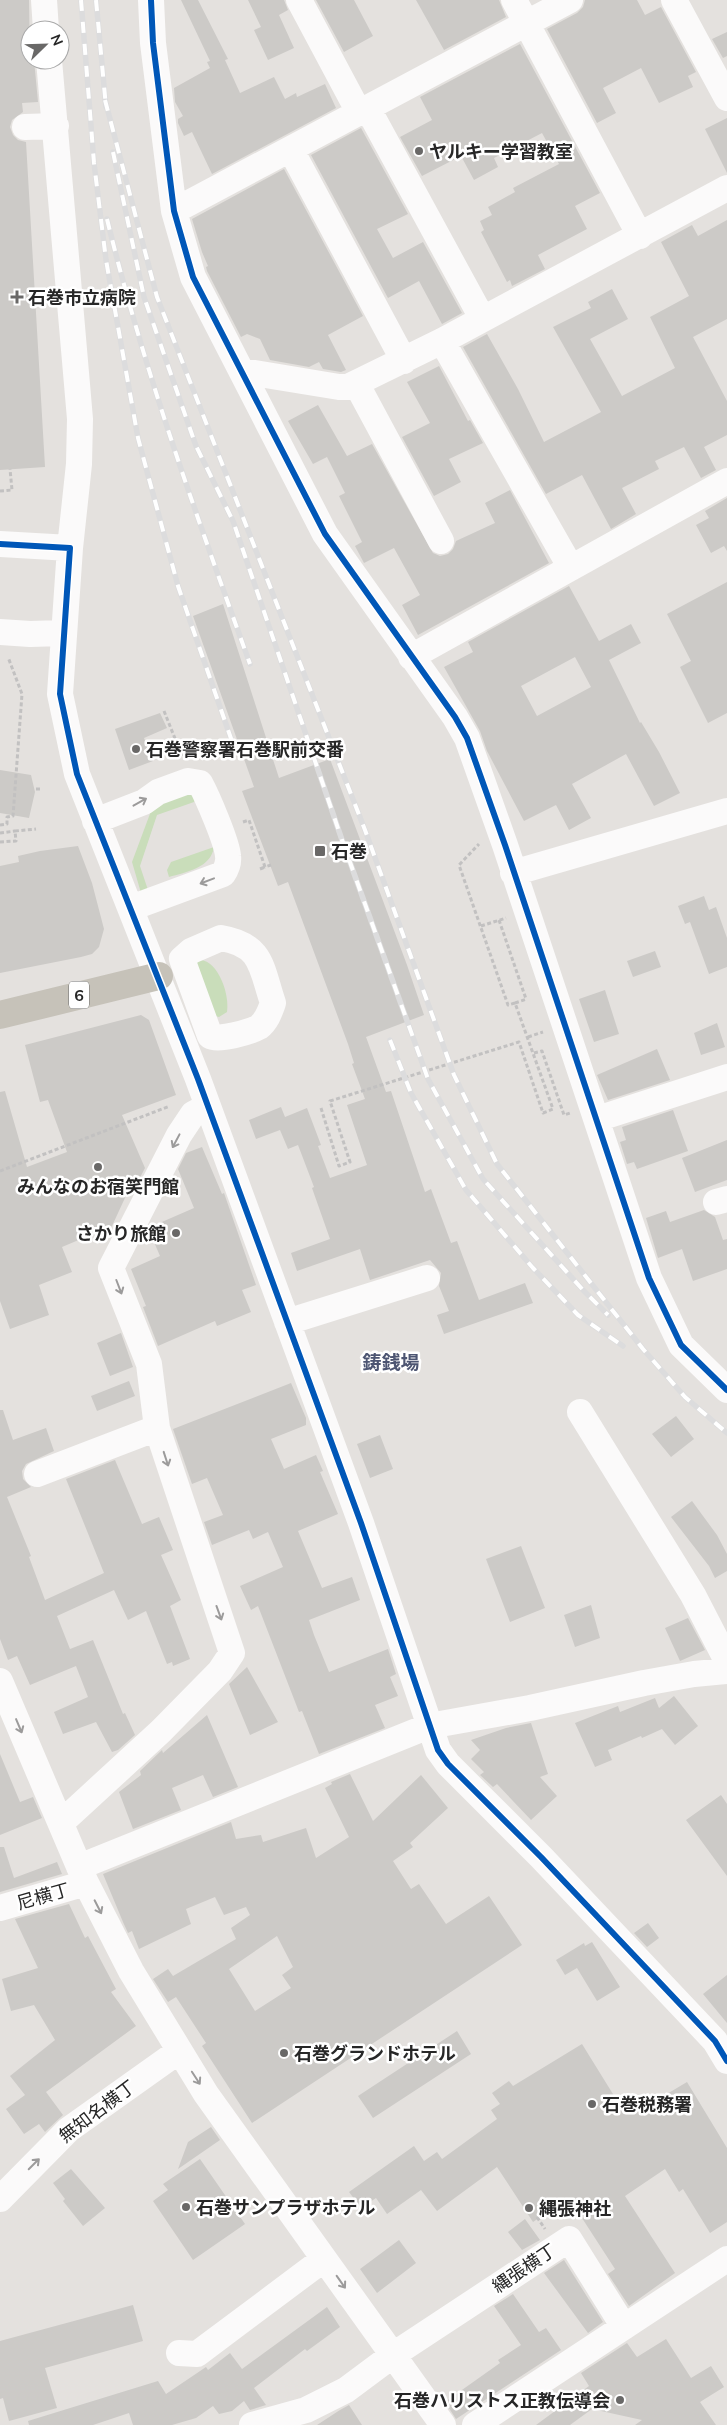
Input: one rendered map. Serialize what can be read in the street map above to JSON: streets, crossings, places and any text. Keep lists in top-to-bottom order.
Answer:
{
  "streets": {
    "main road": ["6"],
    "street": ["尼横丁", "無知名横丁", "縄張横丁"]
  },
  "one_way": ["無知名横丁"],
  "districts": ["鋳銭場"],
  "places": {
    "other": [
      "ヤルキー学習教室",
      "石巻警察署石巻駅前交番",
      "みんなのお宿笑門館",
      "さかり旅館",
      "石巻グランドホテル",
      "石巻税務署",
      "石巻サンプラザホテル",
      "縄張神社",
      "石巻ハリストス正教伝導会"
    ],
    "health": ["石巻市立病院"],
    "transit": ["石巻"]
  },
  "north": "top right"
}
